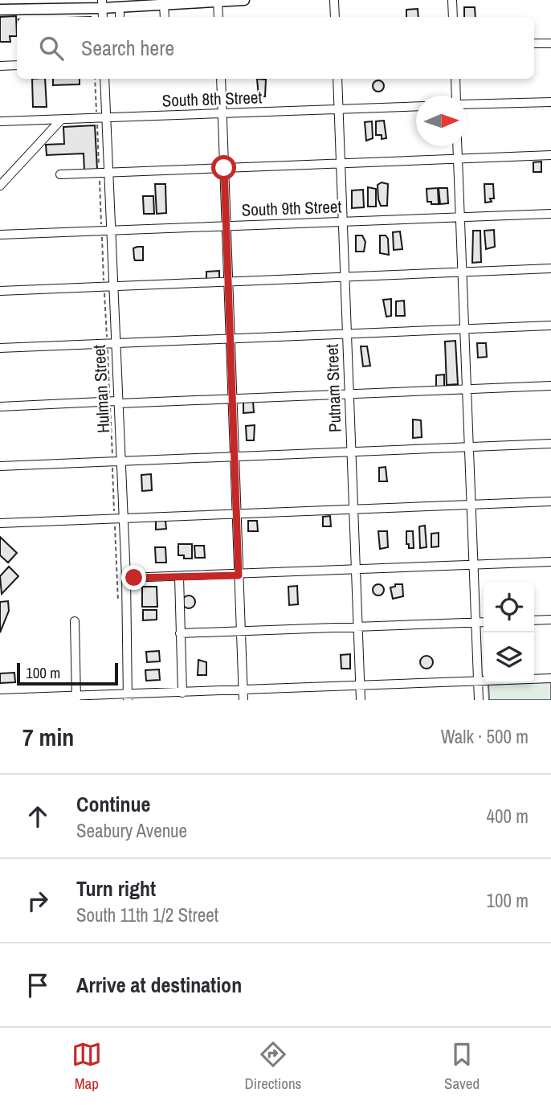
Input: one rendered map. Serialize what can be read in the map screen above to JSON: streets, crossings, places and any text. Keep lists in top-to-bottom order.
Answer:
{
  "streets": {
    "street": [
      "South 8th Street",
      "South 9th Street",
      "Putnam Street",
      "Hulman Street"
    ]
  },
  "crossings": [
    ["South 8th Street", "Putnam Street"],
    ["South 8th Street", "Hulman Street"],
    ["South 9th Street", "Putnam Street"],
    ["South 9th Street", "Hulman Street"]
  ],
  "scale_bar": "100 m",
  "north": "right",
  "page": {
    "search": "Search here",
    "scale": "100 m",
    "heading": ["7 min", "Walk · 500 m"],
    "list": [
      ["Continue", "Seabury Avenue", "400 m"],
      ["Turn right", "South 11th 1/2 Street", "100 m"],
      "Arrive at destination"
    ],
    "nav": ["Map", "Directions", "Saved"]
  }
}
